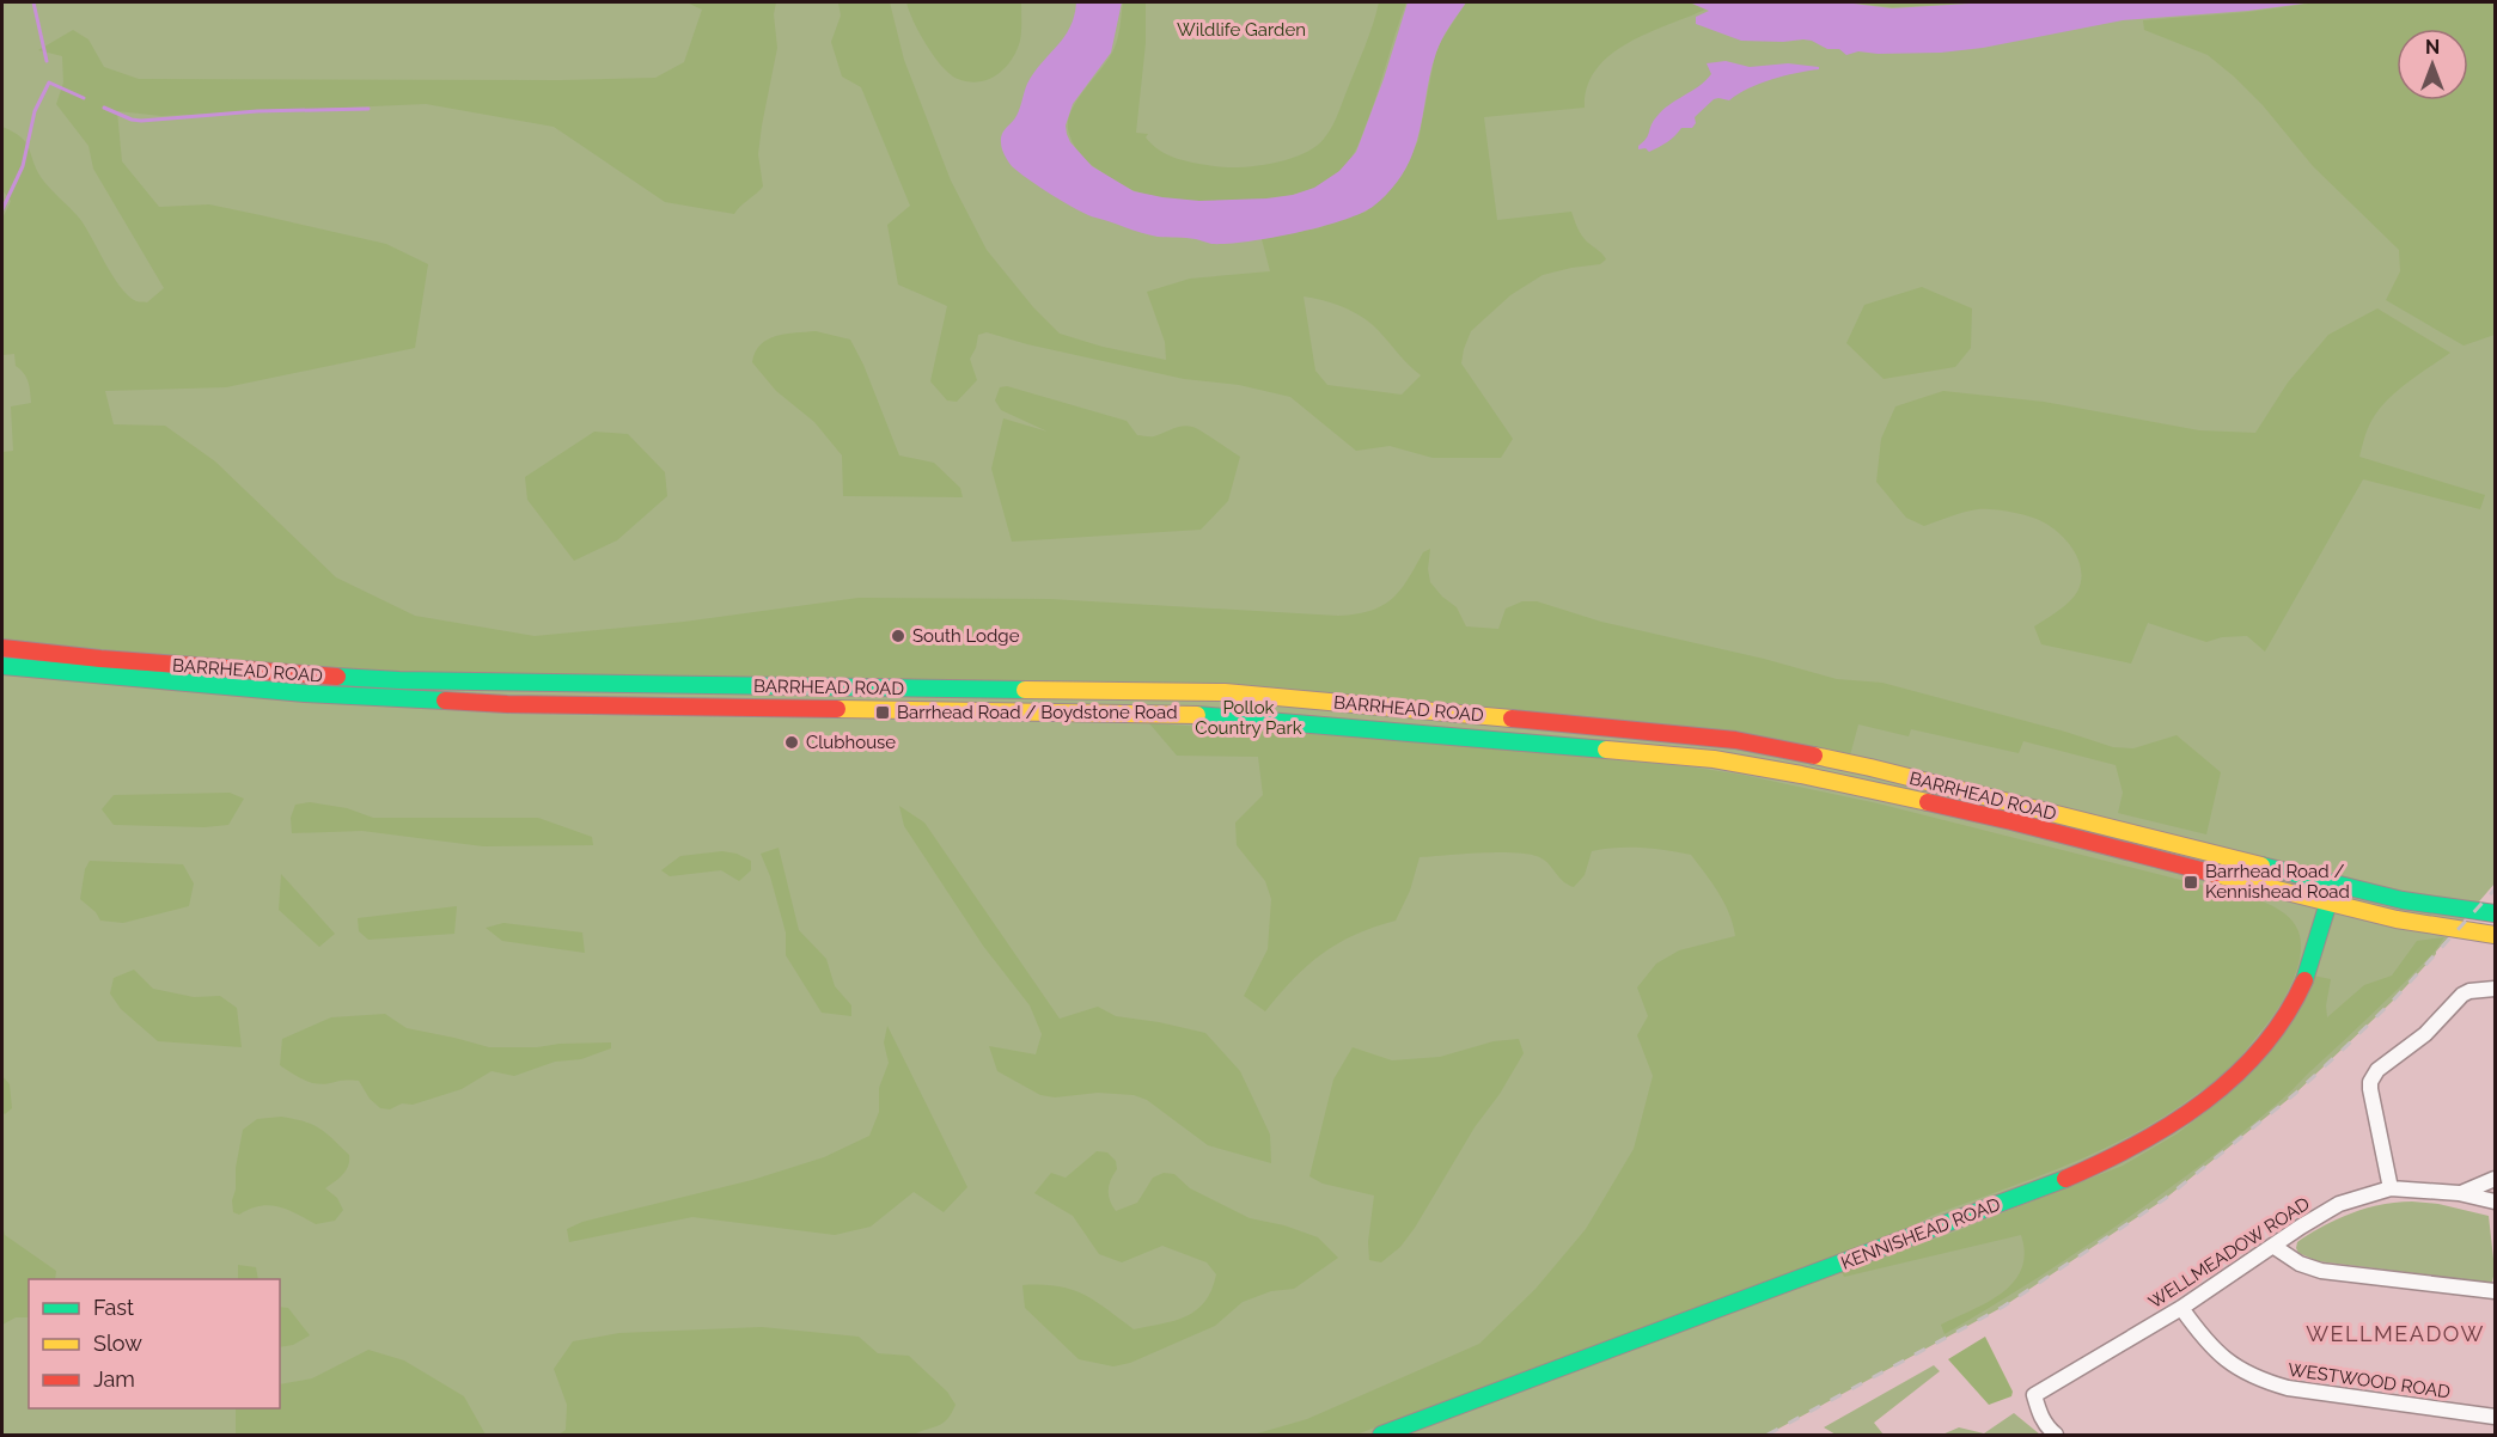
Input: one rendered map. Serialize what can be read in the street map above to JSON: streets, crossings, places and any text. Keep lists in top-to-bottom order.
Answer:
{
  "streets": {
    "main road": ["BARRHEAD ROAD", "KENNISHEAD ROAD"],
    "street": ["WELLMEADOW ROAD", "WESTWOOD ROAD"]
  },
  "crossings": [
    ["BARRHEAD ROAD", "KENNISHEAD ROAD"],
    ["WELLMEADOW ROAD", "WESTWOOD ROAD"]
  ],
  "districts": ["WELLMEADOW"],
  "parks": ["Wildlife Garden", "Pollok Country Park"],
  "places": {
    "other": ["South Lodge", "Clubhouse"],
    "transit": ["Barrhead Road / Boydstone Road", "Barrhead Road / Kennishead Road"]
  },
  "legend": ["Fast", "Slow", "Jam"],
  "north": "top"
}
